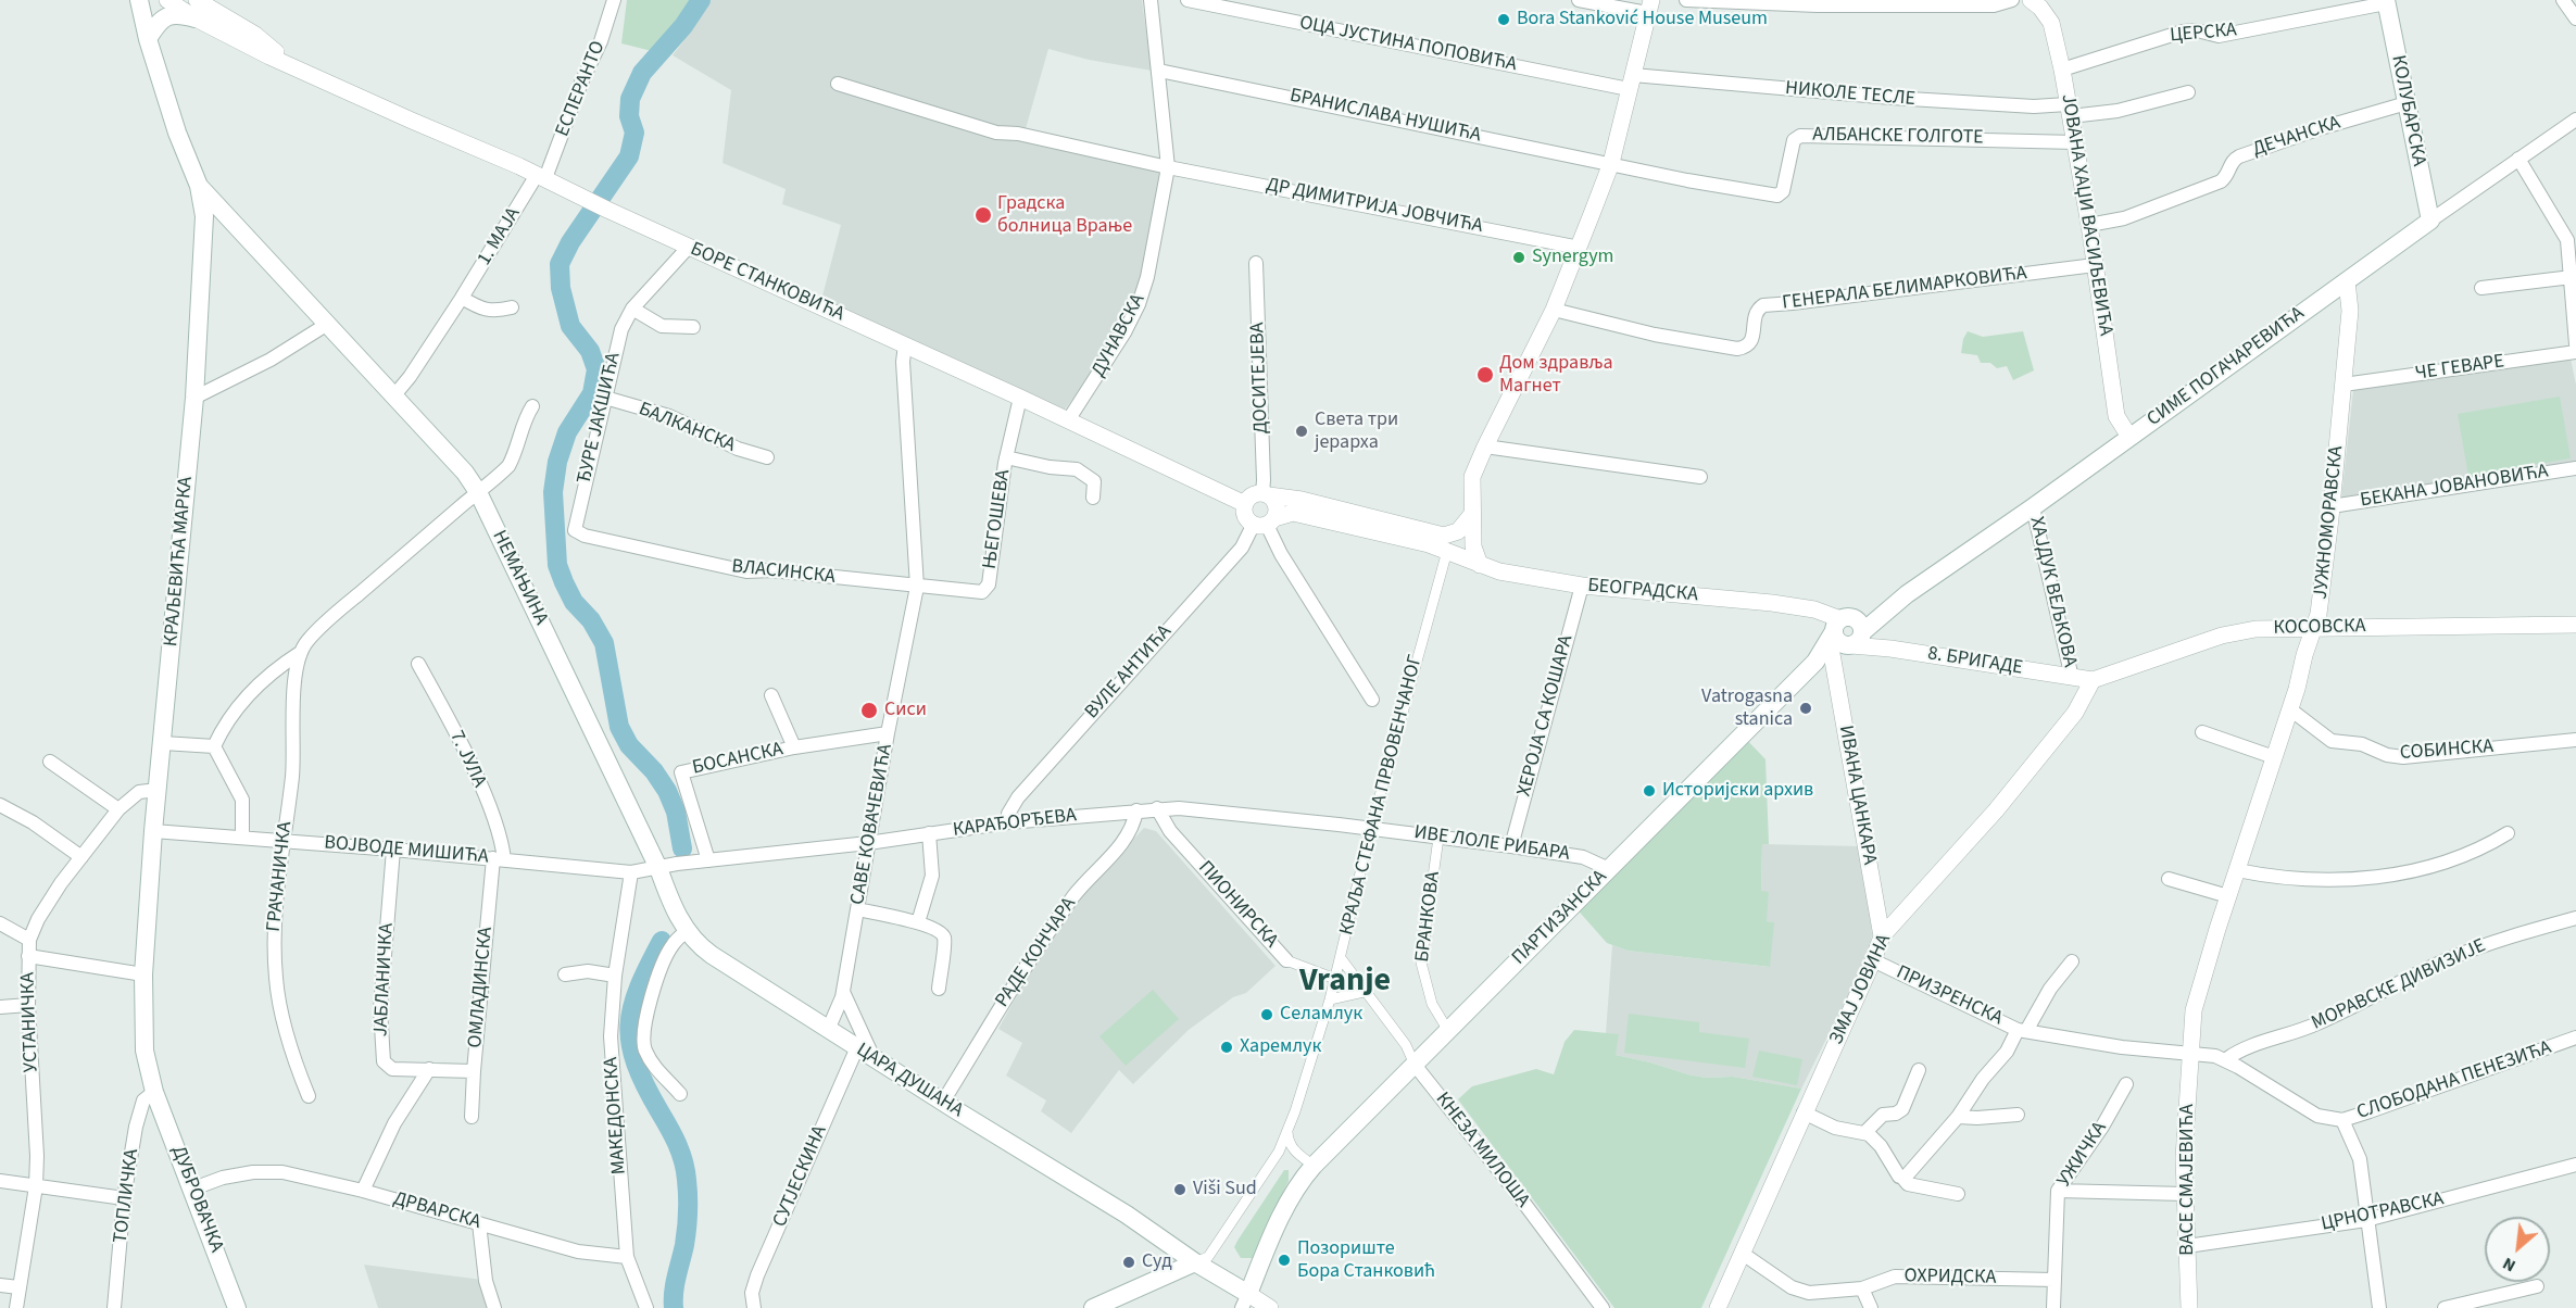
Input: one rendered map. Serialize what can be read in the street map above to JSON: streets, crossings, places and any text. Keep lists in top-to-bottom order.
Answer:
{
  "streets": {
    "main road": [
      "КОЛУБАРСКА",
      "СИМЕ ПОГАЧАРЕВИЋА",
      "КРАЉЕВИЋА МАРКА",
      "НЕМАЊИНА",
      "ПАРТИЗАНСКА",
      "ЦАРА ДУШАНА",
      "ДУБРОВАЧКА"
    ],
    "street": [
      "ЦЕРСКА",
      "ОЦА ЈУСТИНА ПОПОВИЋА",
      "ЕСПЕРАНТО",
      "НИКОЛЕ ТЕСЛЕ",
      "БРАНИСЛАВА НУШИЋА",
      "АЛБАНСКЕ ГОЛГОТЕ",
      "ДЕЧАНСКА",
      "ДР ДИМИТРИЈА ЈОВЧИЋА",
      "ЈОВАНА ХАЏИ ВАСИЉЕВИЋА",
      "1. МАЈА",
      "БОРЕ СТАНКОВИЋА",
      "ГЕНЕРАЛА БЕЛИМАРКОВИЋА",
      "ДУНАВСКА",
      "ЧЕ ГЕВАРЕ",
      "ДОСИТЕЈЕВА",
      "ЂУРЕ ЈАКШИЋА",
      "БАЛКАНСКА",
      "БЕКАНА ЈОВАНОВИЋА",
      "ЊЕГОШЕВА",
      "ЈУЖНОМОРАВСКА",
      "ВЛАСИНСКА",
      "БЕОГРАДСКА",
      "ХАЈДУК ВЕЉКОВА",
      "КОСОВСКА",
      "8. БРИГАДЕ",
      "ВУЛЕ АНТИЋА",
      "ХЕРОЈА СА КОШАРА",
      "СОБИНСКА",
      "7. ЈУЛА",
      "БОСАНСКА",
      "КРАЉА СТЕФАНА ПРВОВЕНЧАНОГ",
      "ИВАНА ЦАНКАРА",
      "КАРАЂОРЂЕВА",
      "САВЕ КОВАЧЕВИЋА",
      "ИВЕ ЛОЛЕ РИБАРА",
      "ВОЈВОДЕ МИШИЋА",
      "ГРАЧАНИЧКА",
      "ПИОНИРСКА",
      "БРАНКОВА",
      "РАДЕ КОНЧАРА",
      "ЈАБЛАНИЧКА",
      "МОРАВСКЕ ДИВИЗИЈЕ",
      "ОМЛАДИНСКА",
      "ЗМАЈ ЈОВИНА",
      "ПРИЗРЕНСКА",
      "УСТАНИЧКА",
      "СЛОБОДАНА ПЕНЕЗИЋА",
      "МАКЕДОНСКА",
      "КНЕЗА МИЛОША",
      "УЖИЧКА",
      "СУТЈЕСКИНА",
      "ВАСЕ СМАЈЕВИЋА",
      "ТОПЛИЧКА",
      "ДРВАРСКА",
      "ЦРНОТРАВСКА",
      "ОХРИДСКА"
    ]
  },
  "crossings": [
    ["ЦЕРСКА", "КОЛУБАРСКА"],
    ["ЦЕРСКА", "ЈОВАНА ХАЏИ ВАСИЉЕВИЋА"],
    ["ОЦА ЈУСТИНА ПОПОВИЋА", "НИКОЛЕ ТЕСЛЕ"],
    ["ЕСПЕРАНТО", "1. МАЈА"],
    ["ЕСПЕРАНТО", "БОРЕ СТАНКОВИЋА"],
    ["НИКОЛЕ ТЕСЛЕ", "ЈОВАНА ХАЏИ ВАСИЉЕВИЋА"],
    ["КОЛУБАРСКА", "ДЕЧАНСКА"],
    ["КОЛУБАРСКА", "СИМЕ ПОГАЧАРЕВИЋА"],
    ["БРАНИСЛАВА НУШИЋА", "АЛБАНСКЕ ГОЛГОТЕ"],
    ["БРАНИСЛАВА НУШИЋА", "ДУНАВСКА"],
    ["АЛБАНСКЕ ГОЛГОТЕ", "ЈОВАНА ХАЏИ ВАСИЉЕВИЋА"],
    ["ДЕЧАНСКА", "ЈОВАНА ХАЏИ ВАСИЉЕВИЋА"],
    ["ДР ДИМИТРИЈА ЈОВЧИЋА", "ДУНАВСКА"],
    ["ЈОВАНА ХАЏИ ВАСИЉЕВИЋА", "ГЕНЕРАЛА БЕЛИМАРКОВИЋА"],
    ["ЈОВАНА ХАЏИ ВАСИЉЕВИЋА", "СИМЕ ПОГАЧАРЕВИЋА"],
    ["1. МАЈА", "БОРЕ СТАНКОВИЋА"],
    ["1. МАЈА", "НЕМАЊИНА"],
    ["БОРЕ СТАНКОВИЋА", "ДУНАВСКА"],
    ["БОРЕ СТАНКОВИЋА", "ДОСИТЕЈЕВА"],
    ["БОРЕ СТАНКОВИЋА", "ЂУРЕ ЈАКШИЋА"],
    ["БОРЕ СТАНКОВИЋА", "ЊЕГОШЕВА"],
    ["БОРЕ СТАНКОВИЋА", "БЕОГРАДСКА"],
    ["БОРЕ СТАНКОВИЋА", "ВУЛЕ АНТИЋА"],
    ["БОРЕ СТАНКОВИЋА", "САВЕ КОВАЧЕВИЋА"],
    ["СИМЕ ПОГАЧАРЕВИЋА", "ЈУЖНОМОРАВСКА"],
    ["СИМЕ ПОГАЧАРЕВИЋА", "БЕОГРАДСКА"],
    ["СИМЕ ПОГАЧАРЕВИЋА", "ХАЈДУК ВЕЉКОВА"],
    ["СИМЕ ПОГАЧАРЕВИЋА", "8. БРИГАДЕ"],
    ["СИМЕ ПОГАЧАРЕВИЋА", "ИВАНА ЦАНКАРА"],
    ["СИМЕ ПОГАЧАРЕВИЋА", "ПАРТИЗАНСКА"],
    ["ЧЕ ГЕВАРЕ", "ЈУЖНОМОРАВСКА"],
    ["ДОСИТЕЈЕВА", "БЕОГРАДСКА"],
    ["ДОСИТЕЈЕВА", "ВУЛЕ АНТИЋА"],
    ["ЂУРЕ ЈАКШИЋА", "БАЛКАНСКА"],
    ["ЂУРЕ ЈАКШИЋА", "ВЛАСИНСКА"],
    ["БЕКАНА ЈОВАНОВИЋА", "ЈУЖНОМОРАВСКА"],
    ["ЊЕГОШЕВА", "ВЛАСИНСКА"],
    ["ЊЕГОШЕВА", "САВЕ КОВАЧЕВИЋА"],
    ["ЈУЖНОМОРАВСКА", "КОСОВСКА"],
    ["ЈУЖНОМОРАВСКА", "СОБИНСКА"],
    ["ЈУЖНОМОРАВСКА", "ПРИЗРЕНСКА"],
    ["ЈУЖНОМОРАВСКА", "СЛОБОДАНА ПЕНЕЗИЋА"],
    ["ЈУЖНОМОРАВСКА", "ВАСЕ СМАЈЕВИЋА"],
    ["КРАЉЕВИЋА МАРКА", "НЕМАЊИНА"],
    ["КРАЉЕВИЋА МАРКА", "ВОЈВОДЕ МИШИЋА"],
    ["КРАЉЕВИЋА МАРКА", "УСТАНИЧКА"],
    ["КРАЉЕВИЋА МАРКА", "ТОПЛИЧКА"],
    ["КРАЉЕВИЋА МАРКА", "ДУБРОВАЧКА"],
    ["ВЛАСИНСКА", "САВЕ КОВАЧЕВИЋА"],
    ["НЕМАЊИНА", "КАРАЂОРЂЕВА"],
    ["НЕМАЊИНА", "ВОЈВОДЕ МИШИЋА"],
    ["НЕМАЊИНА", "ЦАРА ДУШАНА"],
    ["БЕОГРАДСКА", "8. БРИГАДЕ"],
    ["БЕОГРАДСКА", "ВУЛЕ АНТИЋА"],
    ["БЕОГРАДСКА", "ХЕРОЈА СА КОШАРА"],
    ["БЕОГРАДСКА", "КРАЉА СТЕФАНА ПРВОВЕНЧАНОГ"],
    ["БЕОГРАДСКА", "ИВАНА ЦАНКАРА"],
    ["БЕОГРАДСКА", "ПАРТИЗАНСКА"],
    ["ХАЈДУК ВЕЉКОВА", "КОСОВСКА"],
    ["ХАЈДУК ВЕЉКОВА", "8. БРИГАДЕ"],
    ["КОСОВСКА", "8. БРИГАДЕ"],
    ["КОСОВСКА", "ЗМАЈ ЈОВИНА"],
    ["8. БРИГАДЕ", "ИВАНА ЦАНКАРА"],
    ["8. БРИГАДЕ", "ПАРТИЗАНСКА"],
    ["ВУЛЕ АНТИЋА", "КАРАЂОРЂЕВА"],
    ["ХЕРОЈА СА КОШАРА", "ИВЕ ЛОЛЕ РИБАРА"],
    ["7. ЈУЛА", "ВОЈВОДЕ МИШИЋА"],
    ["7. ЈУЛА", "ОМЛАДИНСКА"],
    ["БОСАНСКА", "КАРАЂОРЂЕВА"],
    ["БОСАНСКА", "САВЕ КОВАЧЕВИЋА"],
    ["КРАЉА СТЕФАНА ПРВОВЕНЧАНОГ", "КАРАЂОРЂЕВА"],
    ["КРАЉА СТЕФАНА ПРВОВЕНЧАНОГ", "ИВЕ ЛОЛЕ РИБАРА"],
    ["КРАЉА СТЕФАНА ПРВОВЕНЧАНОГ", "ПИОНИРСКА"],
    ["КРАЉА СТЕФАНА ПРВОВЕНЧАНОГ", "ЦАРА ДУШАНА"],
    ["КРАЉА СТЕФАНА ПРВОВЕНЧАНОГ", "КНЕЗА МИЛОША"],
    ["ИВАНА ЦАНКАРА", "ПАРТИЗАНСКА"],
    ["ИВАНА ЦАНКАРА", "ЗМАЈ ЈОВИНА"],
    ["КАРАЂОРЂЕВА", "САВЕ КОВАЧЕВИЋА"],
    ["КАРАЂОРЂЕВА", "ИВЕ ЛОЛЕ РИБАРА"],
    ["КАРАЂОРЂЕВА", "ВОЈВОДЕ МИШИЋА"],
    ["КАРАЂОРЂЕВА", "ПИОНИРСКА"],
    ["КАРАЂОРЂЕВА", "РАДЕ КОНЧАРА"],
    ["КАРАЂОРЂЕВА", "ЦАРА ДУШАНА"],
    ["САВЕ КОВАЧЕВИЋА", "ЦАРА ДУШАНА"],
    ["ИВЕ ЛОЛЕ РИБАРА", "БРАНКОВА"],
    ["ИВЕ ЛОЛЕ РИБАРА", "ПАРТИЗАНСКА"],
    ["ВОЈВОДЕ МИШИЋА", "ГРАЧАНИЧКА"],
    ["ВОЈВОДЕ МИШИЋА", "ЈАБЛАНИЧКА"],
    ["ВОЈВОДЕ МИШИЋА", "ОМЛАДИНСКА"],
    ["ВОЈВОДЕ МИШИЋА", "ЦАРА ДУШАНА"],
    ["ВОЈВОДЕ МИШИЋА", "МАКЕДОНСКА"],
    ["БРАНКОВА", "ПАРТИЗАНСКА"],
    ["ПАРТИЗАНСКА", "ЦАРА ДУШАНА"],
    ["ПАРТИЗАНСКА", "КНЕЗА МИЛОША"],
    ["РАДЕ КОНЧАРА", "ЦАРА ДУШАНА"],
    ["ЈАБЛАНИЧКА", "ОМЛАДИНСКА"],
    ["МОРАВСКЕ ДИВИЗИЈЕ", "СЛОБОДАНА ПЕНЕЗИЋА"],
    ["ЗМАЈ ЈОВИНА", "ПРИЗРЕНСКА"],
    ["ЗМАЈ ЈОВИНА", "ОХРИДСКА"],
    ["ПРИЗРЕНСКА", "СЛОБОДАНА ПЕНЕЗИЋА"],
    ["ПРИЗРЕНСКА", "ВАСЕ СМАЈЕВИЋА"],
    ["ЦАРА ДУШАНА", "СУТЈЕСКИНА"],
    ["СЛОБОДАНА ПЕНЕЗИЋА", "ВАСЕ СМАЈЕВИЋА"],
    ["МАКЕДОНСКА", "ДРВАРСКА"],
    ["УЖИЧКА", "ОХРИДСКА"],
    ["ВАСЕ СМАЈЕВИЋА", "ЦРНОТРАВСКА"],
    ["ТОПЛИЧКА", "ДУБРОВАЧКА"],
    ["ДУБРОВАЧКА", "ДРВАРСКА"]
  ],
  "districts": ["Vranje"],
  "places": [
    "Bora Stanković House Museum",
    "Градска болница Врање",
    "Synergym",
    "Дом здравља Магнет",
    "Света три јерарха",
    "Vatrogasna stanica",
    "Сиси",
    "Историјски архив",
    "Селамлук",
    "Харемлук",
    "Viši Sud",
    "Позориште Бора Станковић",
    "Суд"
  ],
  "north": "bottom left"
}
